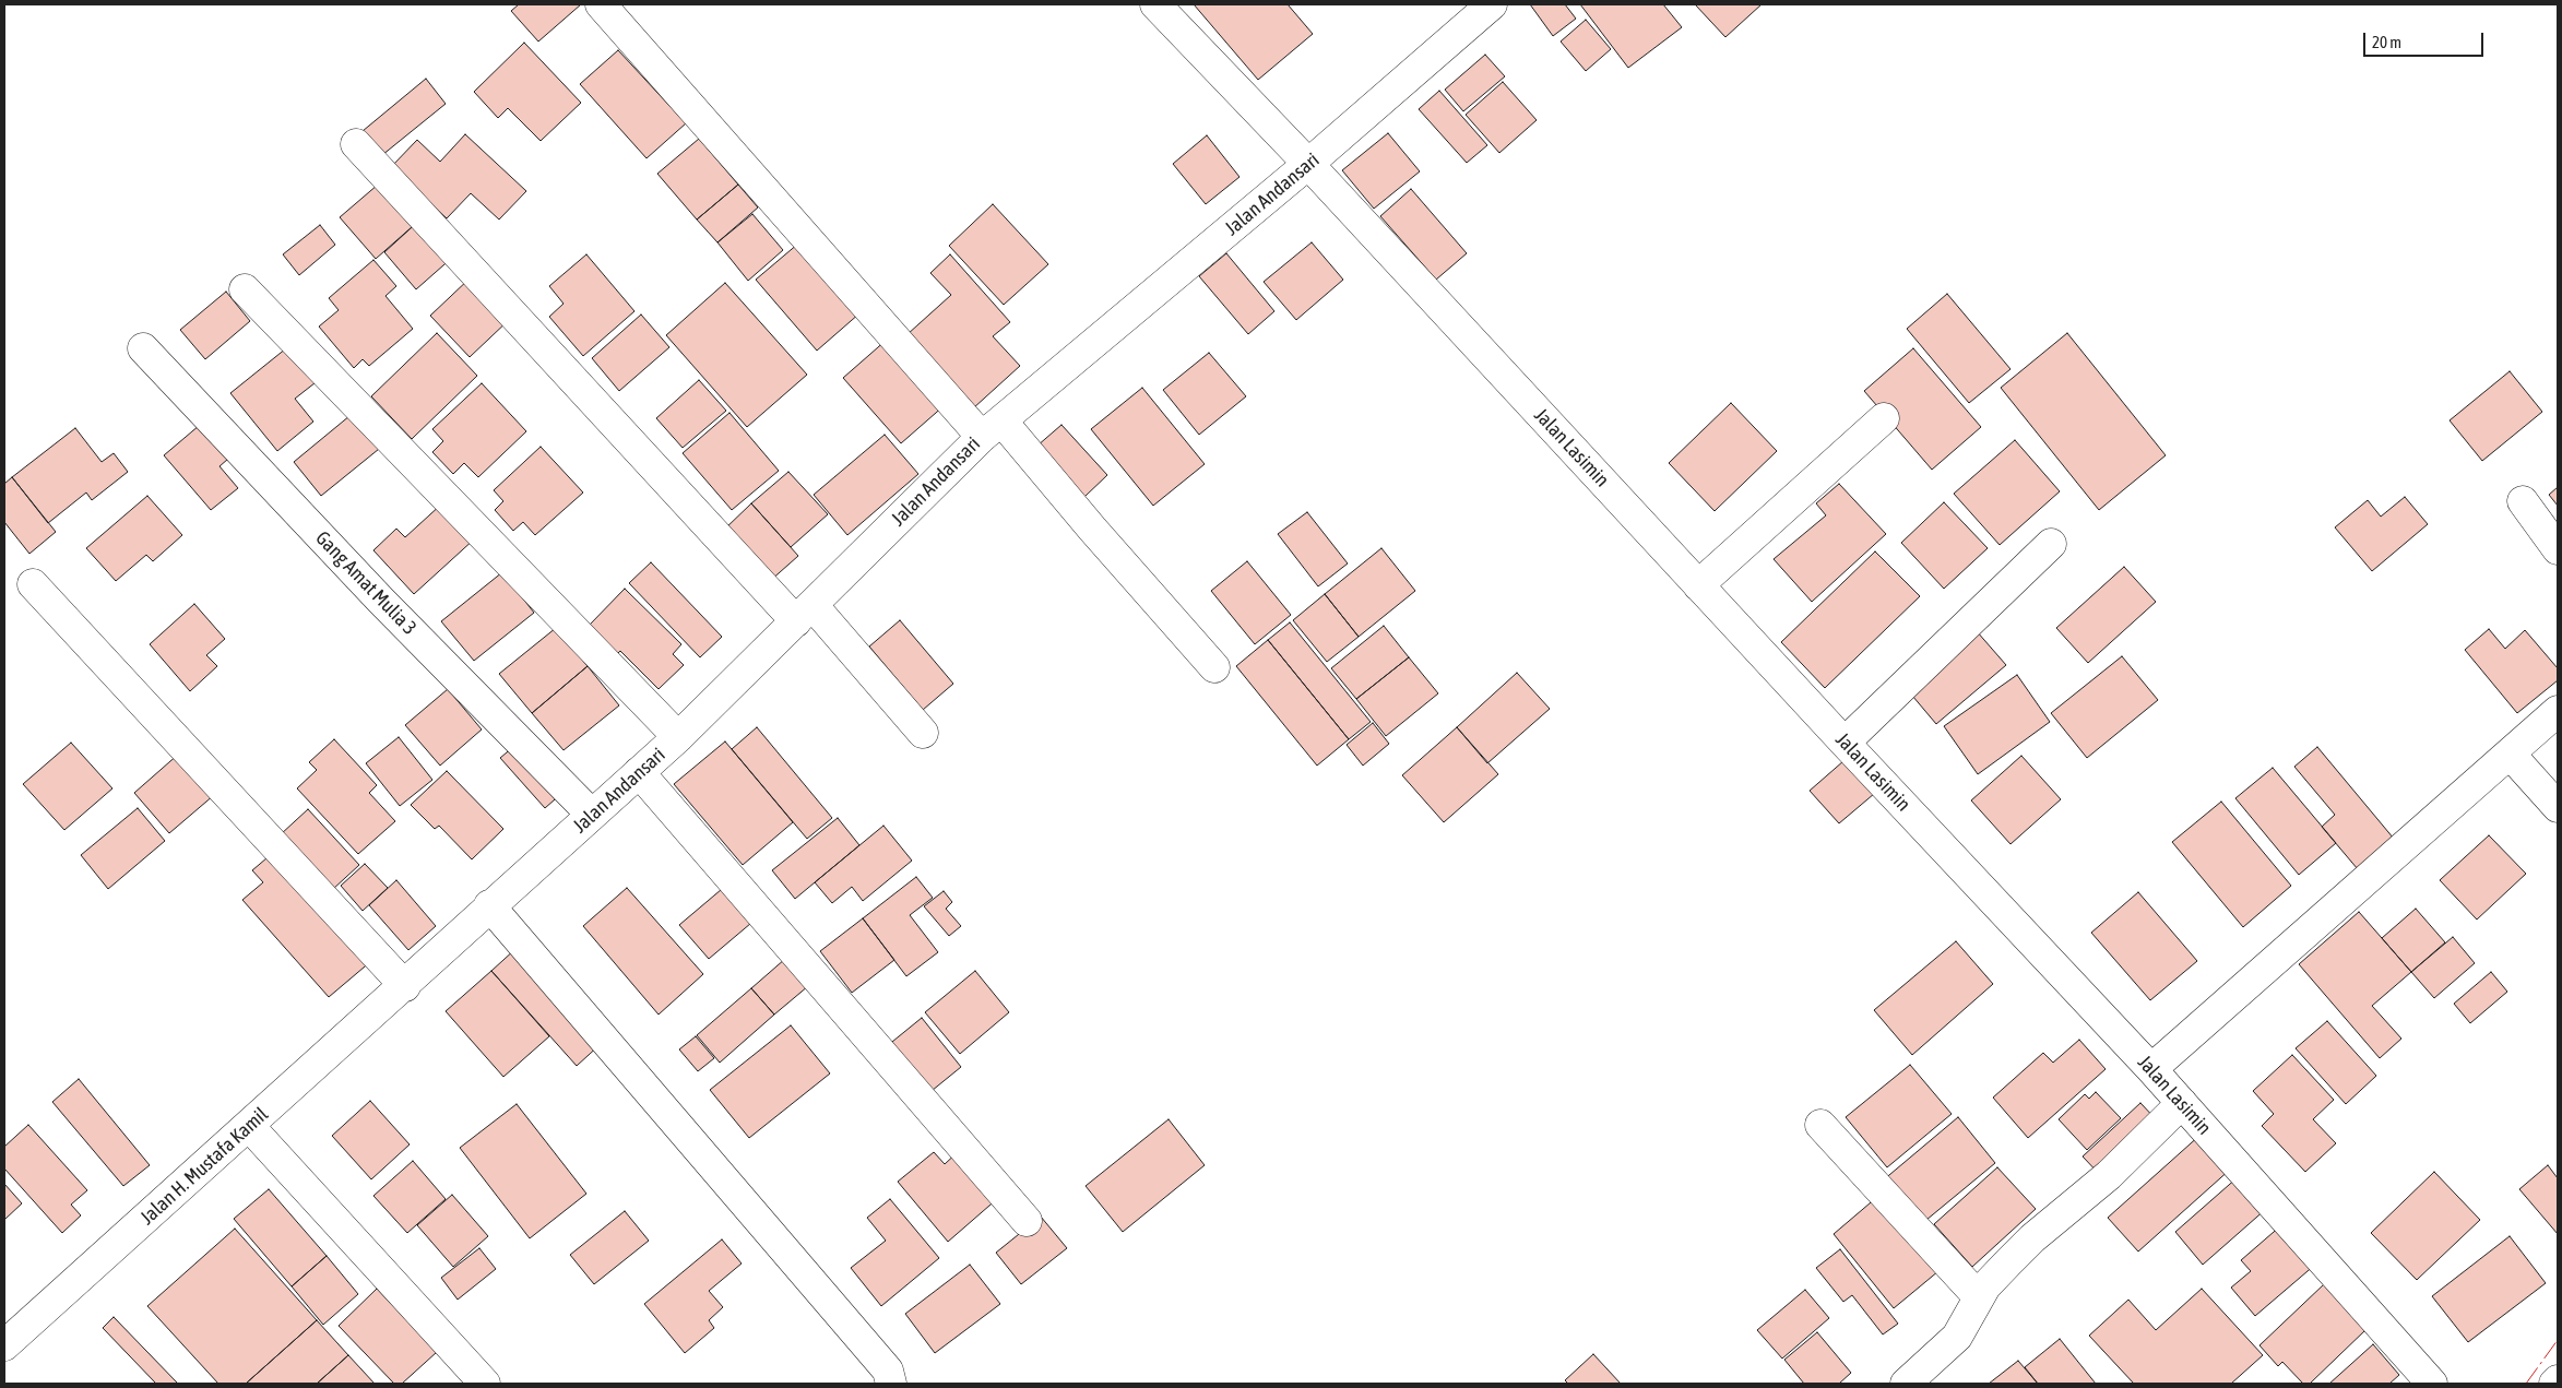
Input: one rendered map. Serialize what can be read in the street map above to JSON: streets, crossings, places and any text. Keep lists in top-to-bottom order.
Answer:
{
  "streets": {
    "street": [
      "Jalan Andansari",
      "Jalan Lasimin",
      "Gang Amat Mulia 3",
      "Jalan H. Mustafa Kamil"
    ]
  },
  "crossings": [
    ["Jalan Andansari", "Jalan Lasimin"],
    ["Jalan Andansari", "Gang Amat Mulia 3"],
    ["Jalan Andansari", "Jalan H. Mustafa Kamil"]
  ],
  "scale_bar": "20 m"
}
